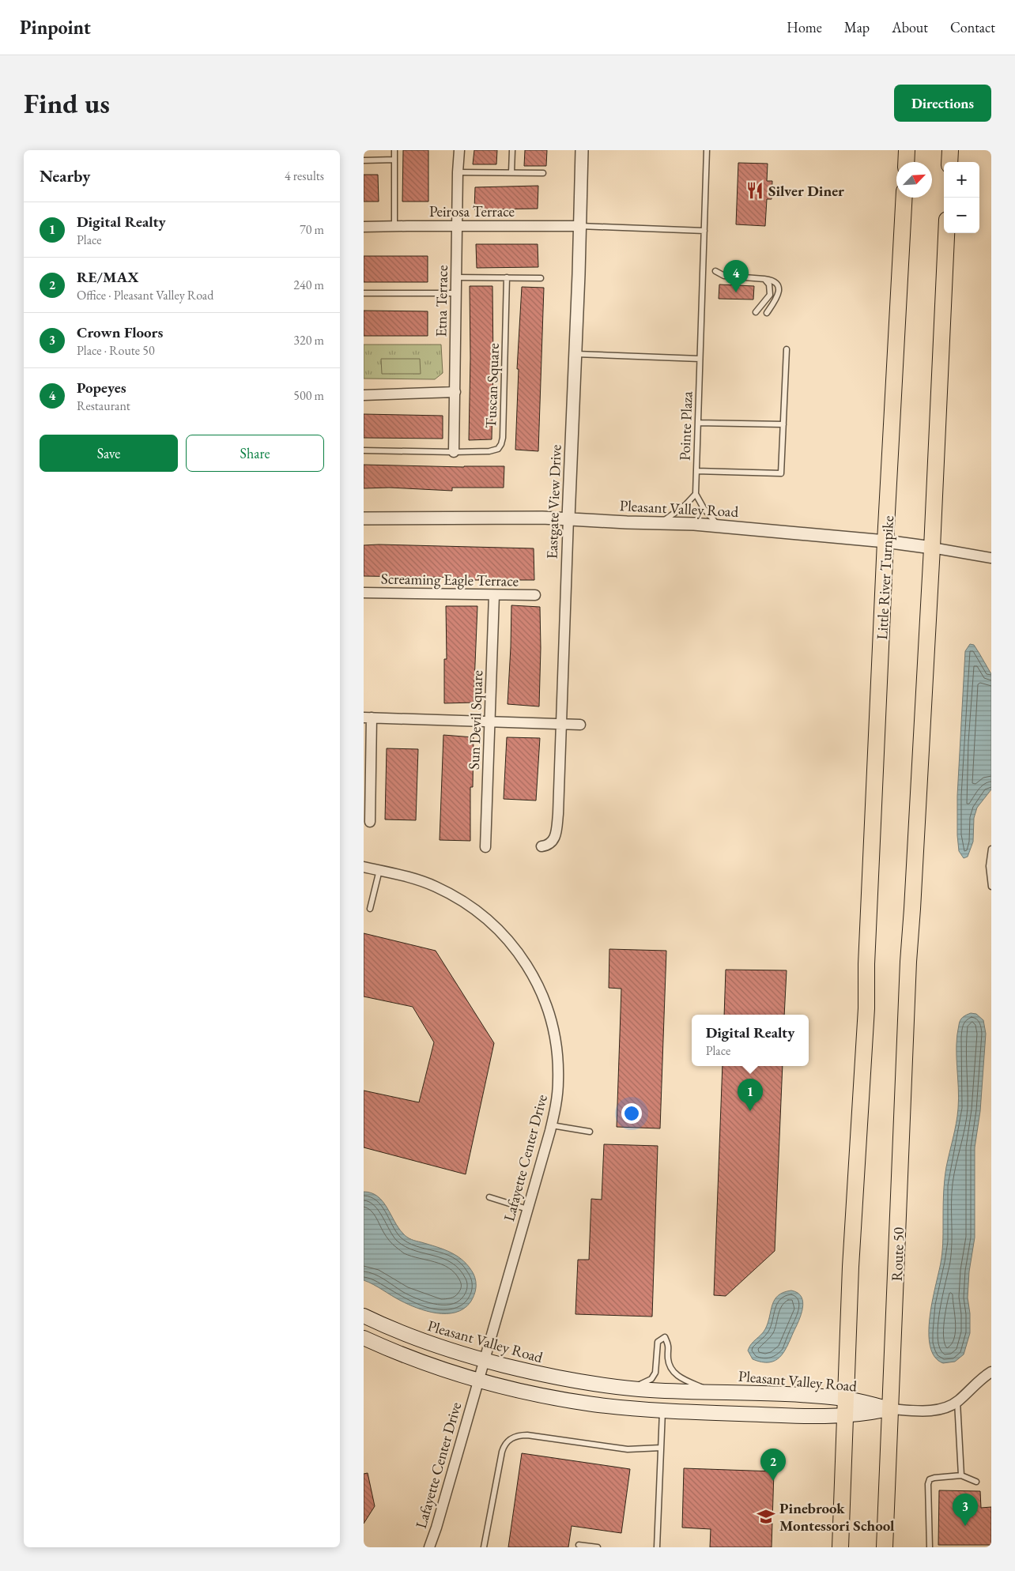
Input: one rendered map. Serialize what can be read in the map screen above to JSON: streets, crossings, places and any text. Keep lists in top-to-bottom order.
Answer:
{
  "streets": {
    "highway": ["Little River Turnpike", "Route 50"],
    "main road": ["Pleasant Valley Road"],
    "street": [
      "Peirosa Terrace",
      "Etna Terrace",
      "Eastgate View Drive",
      "Screaming Eagle Terrace",
      "Sun Devil Square",
      "Lafayette Center Drive"
    ],
    "lane": ["Tuscan Square", "Pointe Plaza"]
  },
  "crossings": [
    ["Peirosa Terrace", "Etna Terrace"],
    ["Peirosa Terrace", "Eastgate View Drive"],
    ["Etna Terrace", "Tuscan Square"],
    ["Eastgate View Drive", "Pleasant Valley Road"],
    ["Pleasant Valley Road", "Little River Turnpike"],
    ["Pleasant Valley Road", "Lafayette Center Drive"],
    ["Pleasant Valley Road", "Route 50"],
    ["Screaming Eagle Terrace", "Sun Devil Square"]
  ],
  "places": {
    "restaurant": ["Silver Diner"],
    "school or university": ["Pinebrook Montessori School"]
  },
  "north": "top right",
  "page": {
    "header": "Pinpoint",
    "nav": [
      "Home",
      "Map",
      "About",
      "Contact"
    ],
    "buttons": [
      "Directions",
      ["Save", "Share"]
    ],
    "title": "Find us",
    "heading": ["Nearby", "4 results"],
    "map_buttons": ["+", "−"],
    "list": [
      {
        "mark": "1",
        "name": "Digital Realty",
        "note": "Place",
        "value": "70 m"
      },
      {
        "mark": "2",
        "name": "RE/MAX",
        "note": "Office · Pleasant Valley Road",
        "value": "240 m"
      },
      {
        "mark": "3",
        "name": "Crown Floors",
        "note": "Place · Route 50",
        "value": "320 m"
      },
      {
        "mark": "4",
        "name": "Popeyes",
        "note": "Restaurant",
        "value": "500 m"
      }
    ],
    "pins": [
      "4",
      "1",
      "2",
      "3"
    ],
    "popup": ["Digital Realty", "Place"]
  }
}
